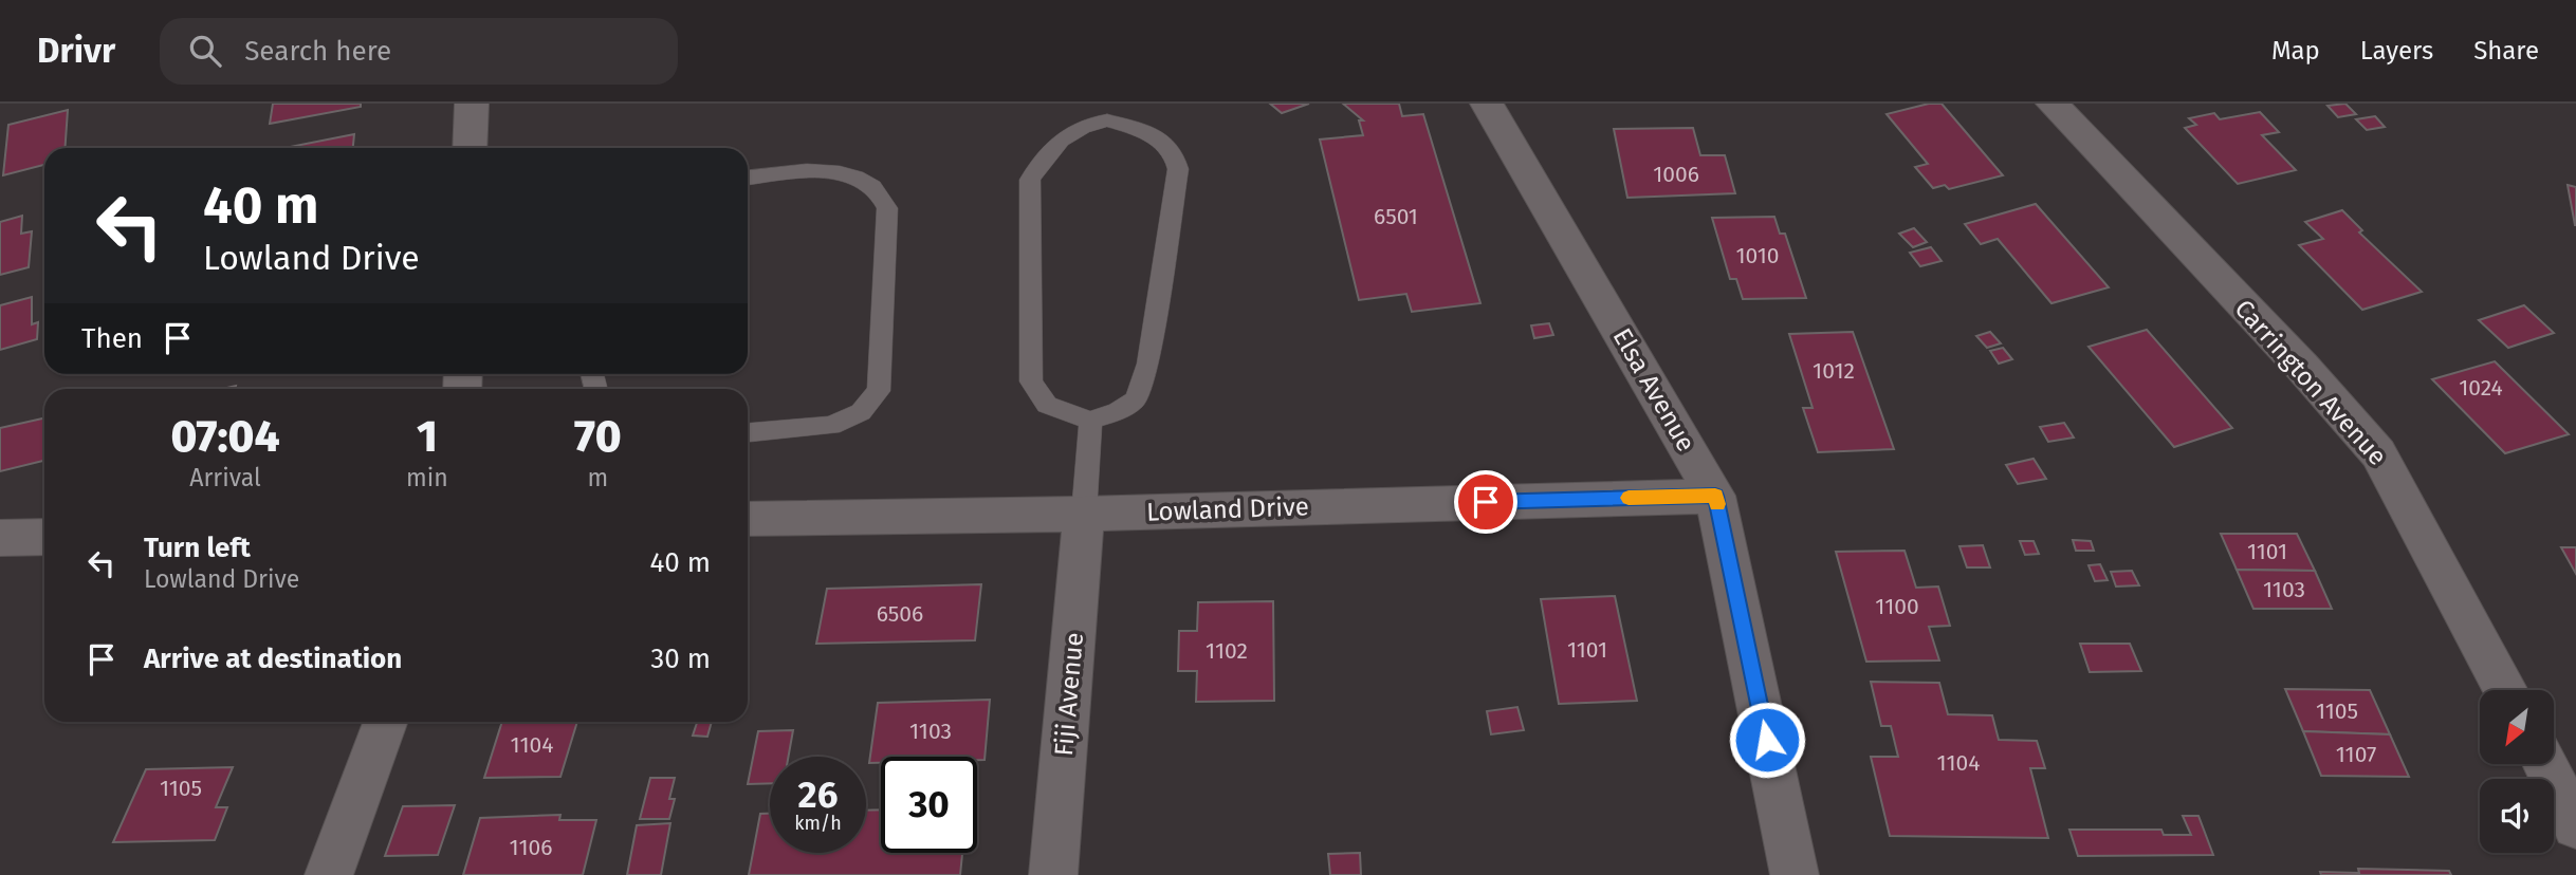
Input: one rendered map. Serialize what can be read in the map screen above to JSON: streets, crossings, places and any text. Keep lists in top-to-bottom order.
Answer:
{
  "streets": {
    "street": [
      "Carrington Avenue",
      "Elsa Avenue",
      "Lowland Drive",
      "Fiji Avenue"
    ]
  },
  "crossings": [
    ["Elsa Avenue", "Lowland Drive"],
    ["Lowland Drive", "Fiji Avenue"]
  ],
  "house_numbers": [
    "1006",
    "6501",
    "1010",
    "1012",
    "1024",
    "1101",
    "1103",
    "1100",
    "6506",
    "1101",
    "1102",
    "1105",
    "1103",
    "1104",
    "1107",
    "1104",
    "1105",
    "1106"
  ],
  "north": "bottom left",
  "page": {
    "header": "Drivr",
    "search": "Search here",
    "nav": ["Map", "Layers", "Share"],
    "turn": ["40 m", "Lowland Drive"],
    "then": "Then",
    "eta": [
      "07:04",
      "Arrival",
      "1",
      "min",
      "70",
      "m"
    ],
    "list": [
      {
        "name": "Turn left",
        "note": "Lowland Drive",
        "value": "40 m"
      },
      {
        "name": "Arrive at destination",
        "value": "30 m"
      }
    ],
    "speed": "26 km/h",
    "limit": "30"
  }
}
